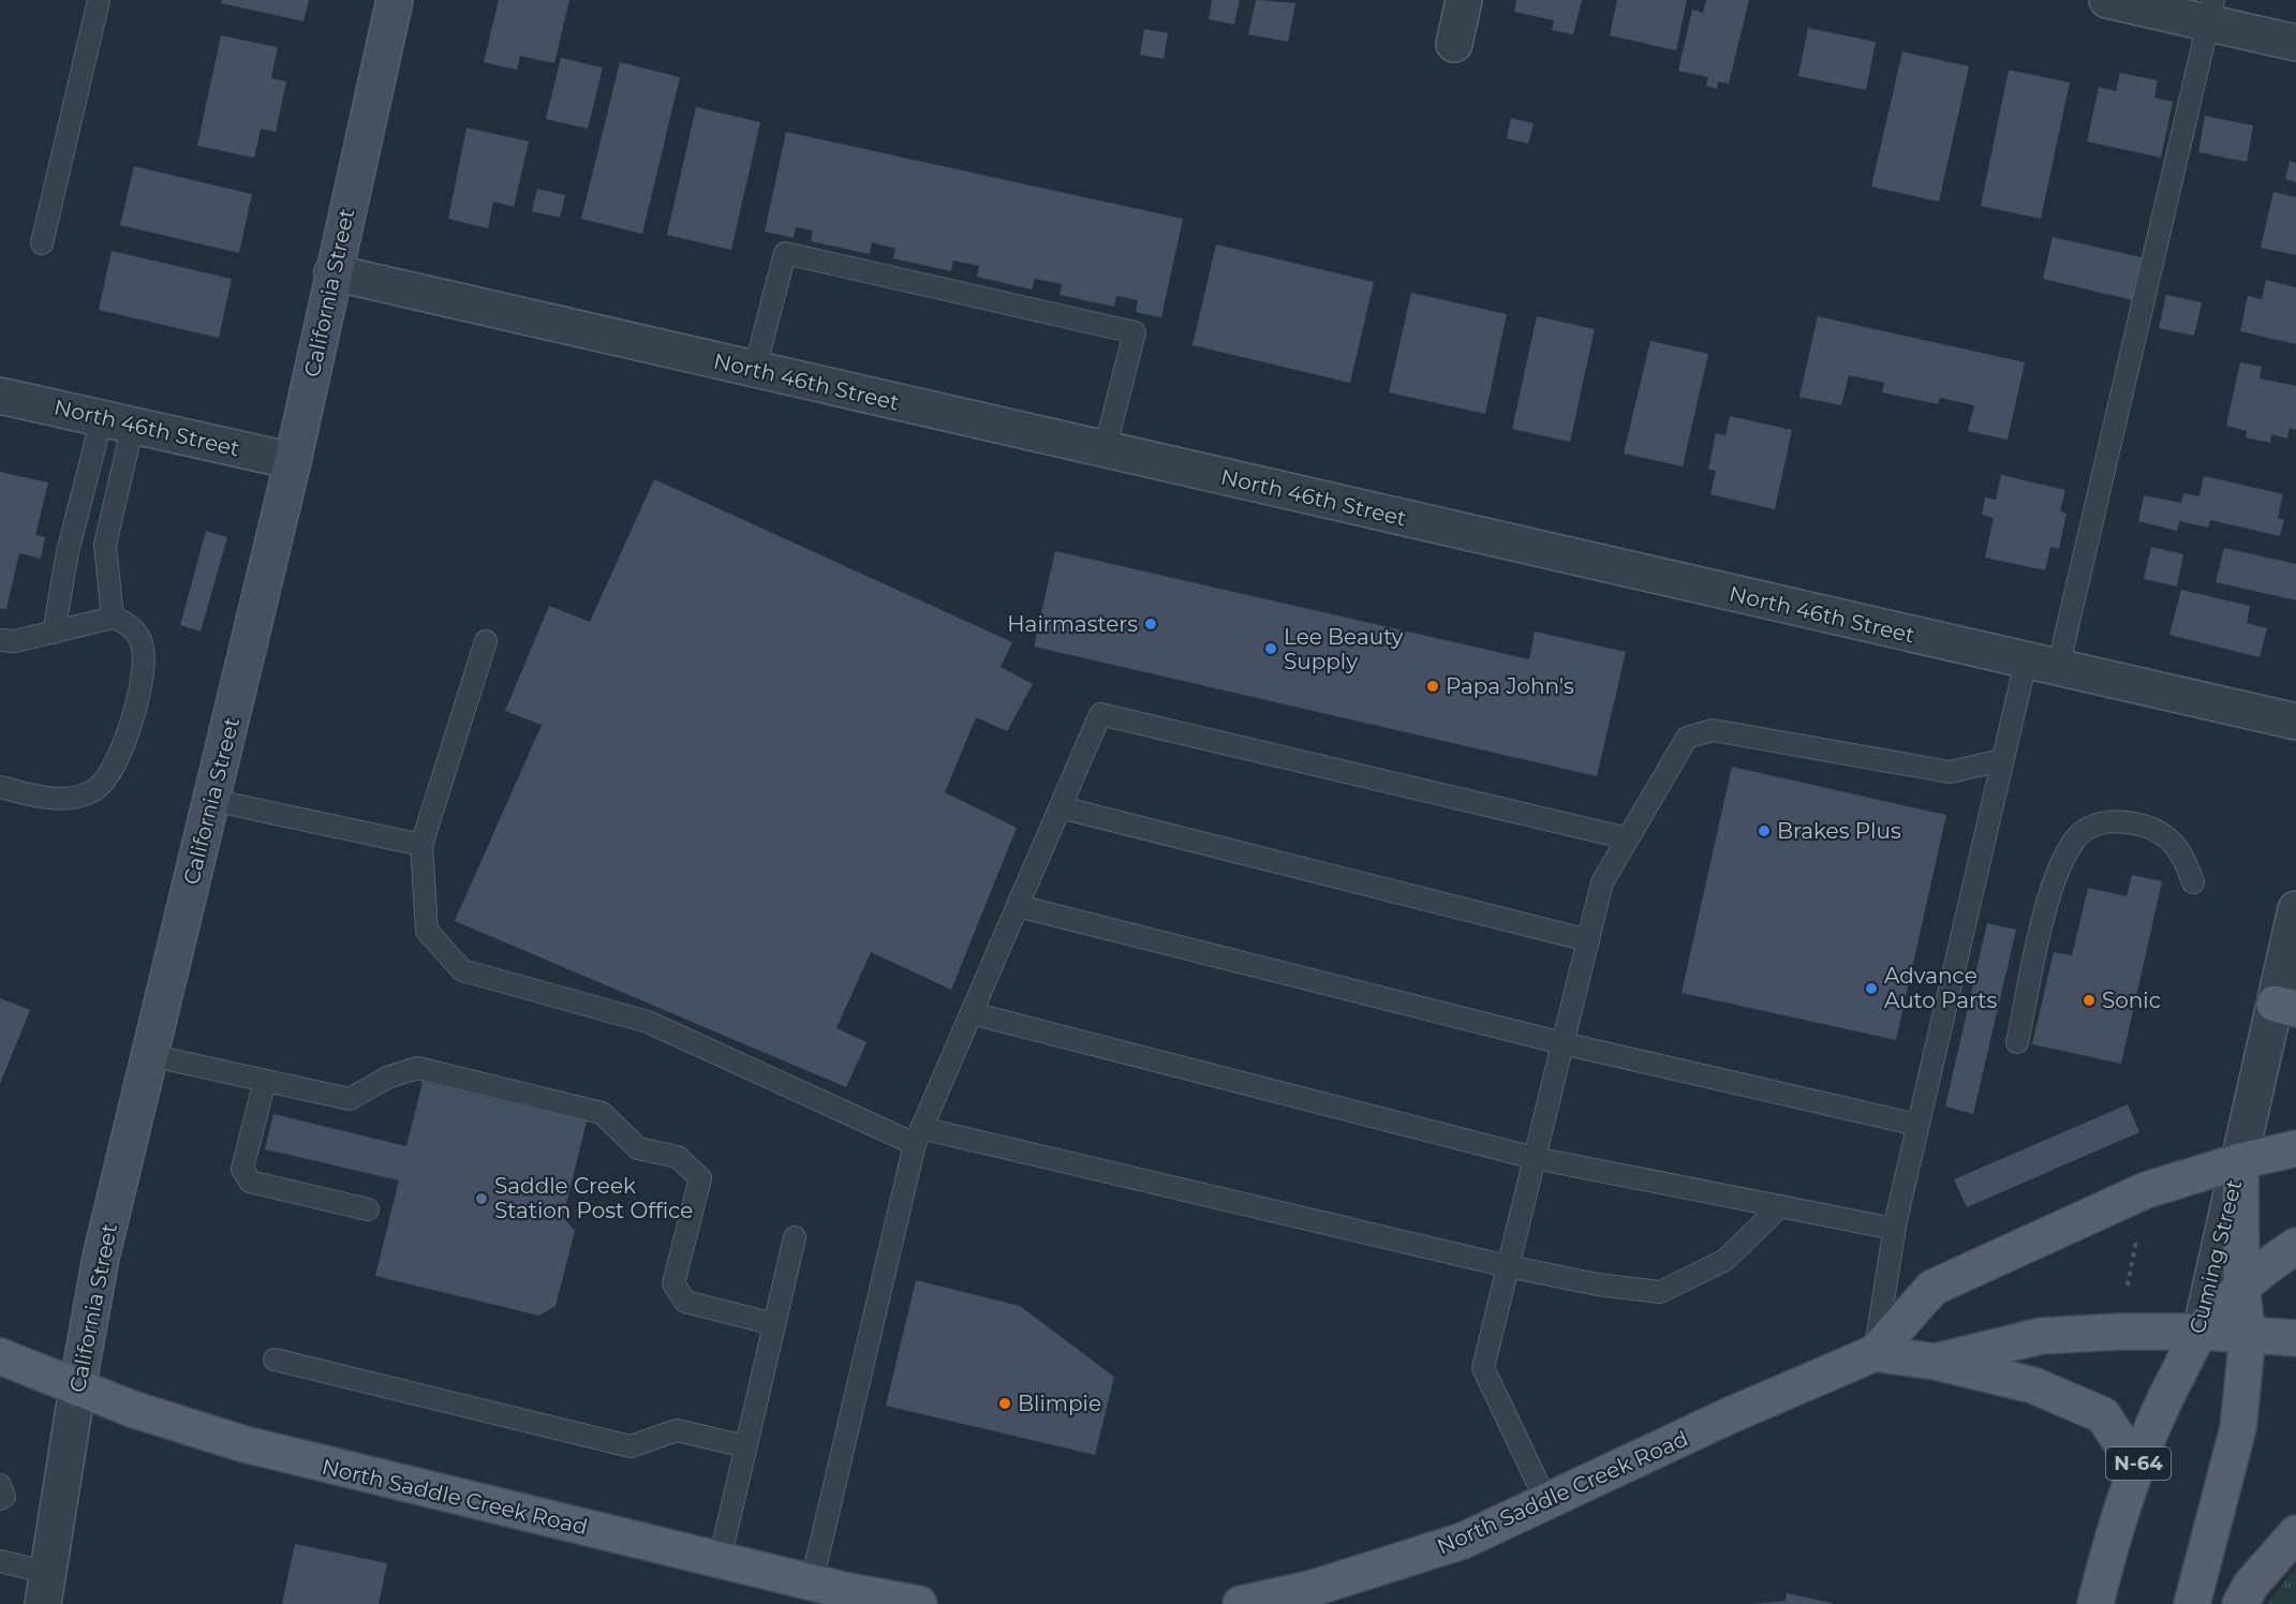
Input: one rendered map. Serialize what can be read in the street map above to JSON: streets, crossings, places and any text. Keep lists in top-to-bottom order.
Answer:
{
  "streets": {
    "main road": [
      "California Street",
      "Cuming Street",
      "N-64",
      "North Saddle Creek Road"
    ],
    "street": ["North 46th Street"]
  },
  "crossings": [
    ["California Street", "North 46th Street"],
    ["California Street", "North Saddle Creek Road"],
    ["Cuming Street", "N-64"],
    ["Cuming Street", "North Saddle Creek Road"]
  ],
  "places": [
    "Hairmasters",
    "Lee Beauty Supply",
    "Papa John's",
    "Brakes Plus",
    "Advance Auto Parts",
    "Sonic",
    "Saddle Creek Station Post Office",
    "Blimpie"
  ]
}
